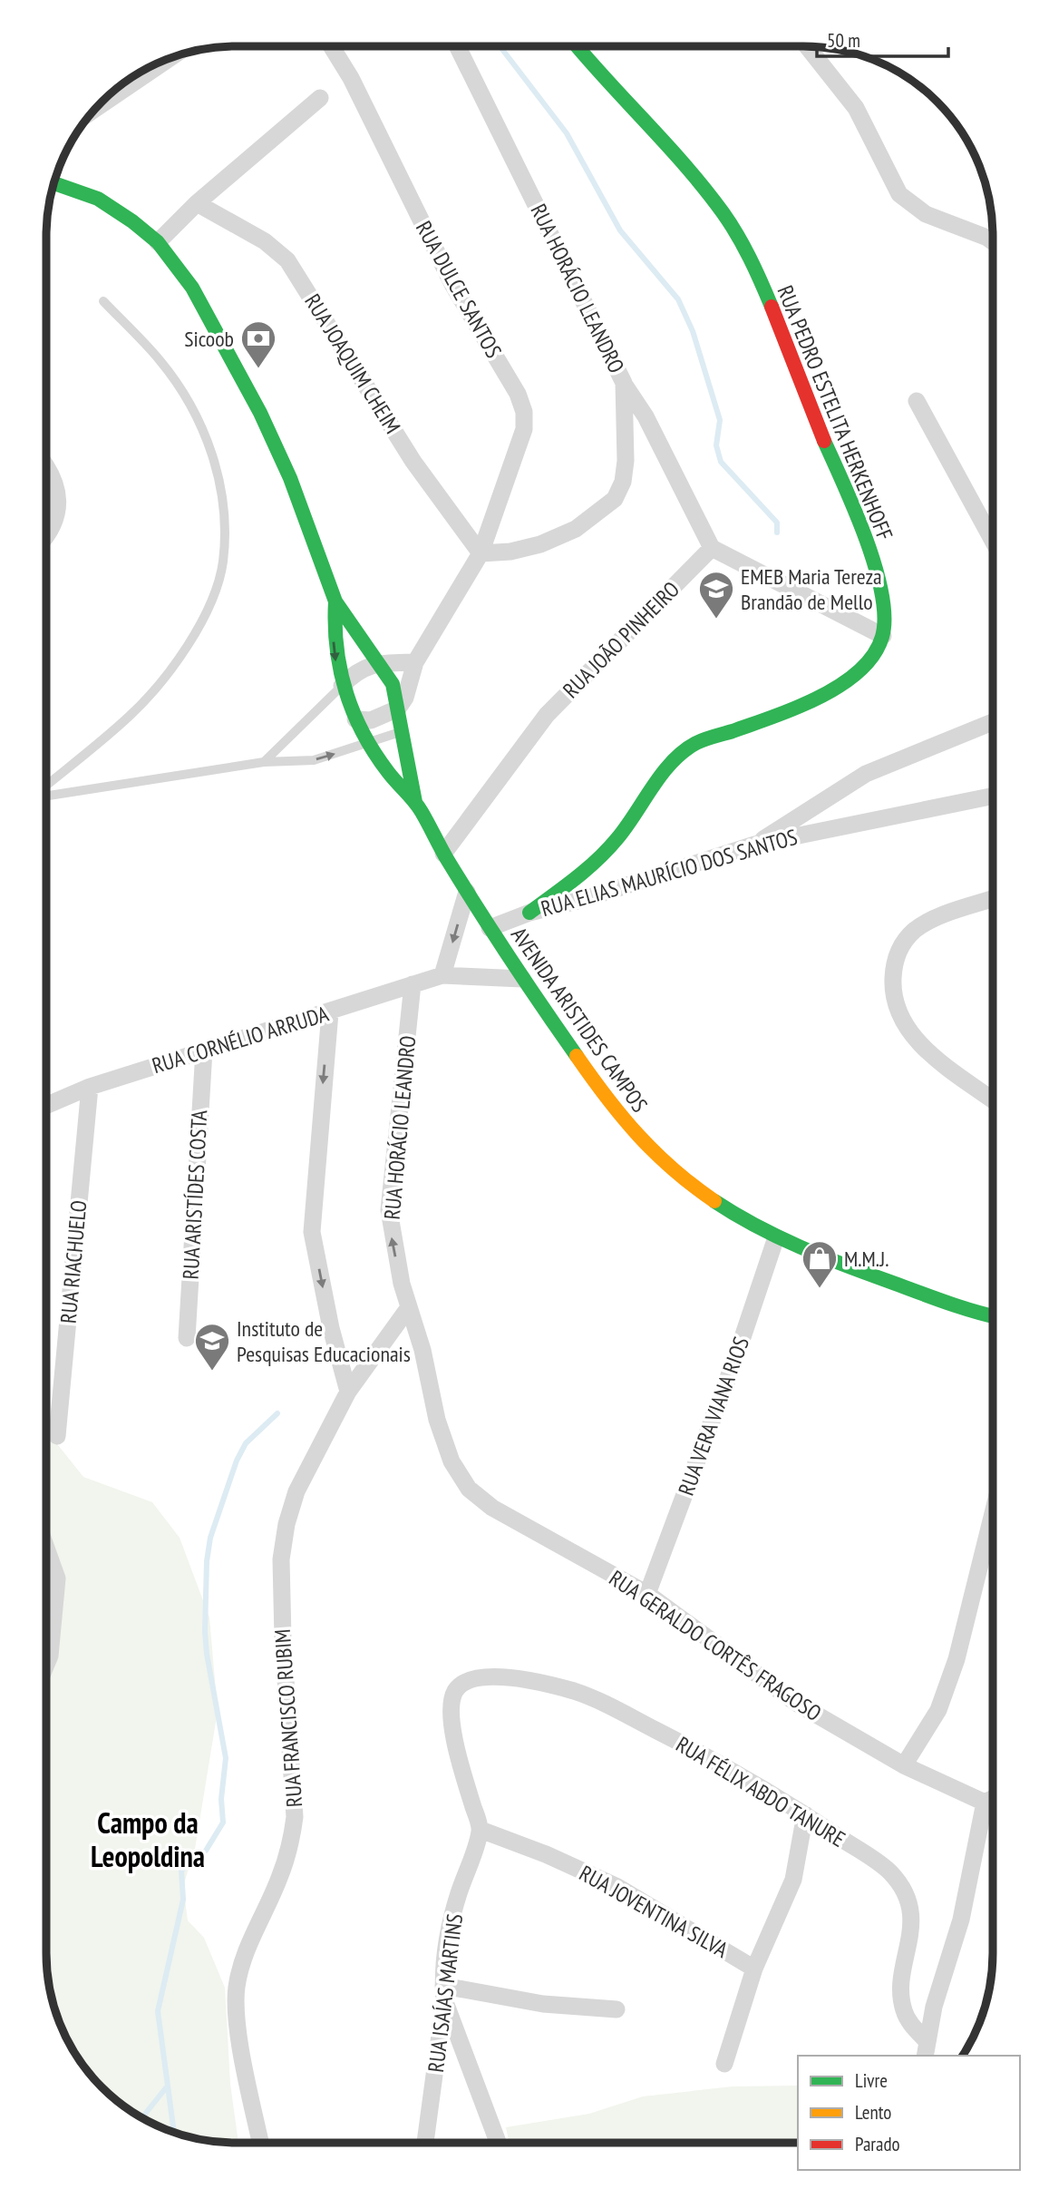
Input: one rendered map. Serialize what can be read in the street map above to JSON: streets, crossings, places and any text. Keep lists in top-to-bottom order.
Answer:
{
  "streets": {
    "main road": ["RUA PEDRO ESTELITA HERKENHOFF", "AVENIDA ARISTIDES CAMPOS"],
    "street": [
      "RUA HORÁCIO LEANDRO",
      "RUA DULCE SANTOS",
      "RUA JOAQUIM CHEIM",
      "RUA JOÃO PINHEIRO",
      "RUA ELIAS MAURÍCIO DOS SANTOS",
      "RUA CORNÉLIO ARRUDA",
      "RUA ARISTÍDES COSTA",
      "RUA RIACHUELO",
      "RUA VERA VIANA RIOS",
      "RUA GERALDO CORTÊS FRAGOSO",
      "RUA FRANCISCO RUBIM",
      "RUA FÉLIX ABDO TANURE",
      "RUA JOVENTINA SILVA",
      "RUA ISAÍAS MARTINS"
    ]
  },
  "crossings": [
    ["RUA HORÁCIO LEANDRO", "RUA DULCE SANTOS"],
    ["RUA HORÁCIO LEANDRO", "RUA JOAQUIM CHEIM"],
    ["RUA HORÁCIO LEANDRO", "RUA CORNÉLIO ARRUDA"],
    ["RUA HORÁCIO LEANDRO", "RUA GERALDO CORTÊS FRAGOSO"],
    ["RUA HORÁCIO LEANDRO", "RUA FRANCISCO RUBIM"],
    ["RUA DULCE SANTOS", "RUA JOAQUIM CHEIM"],
    ["RUA JOÃO PINHEIRO", "AVENIDA ARISTIDES CAMPOS"],
    ["RUA ELIAS MAURÍCIO DOS SANTOS", "AVENIDA ARISTIDES CAMPOS"],
    ["AVENIDA ARISTIDES CAMPOS", "RUA CORNÉLIO ARRUDA"],
    ["AVENIDA ARISTIDES CAMPOS", "RUA VERA VIANA RIOS"],
    ["RUA CORNÉLIO ARRUDA", "RUA ARISTÍDES COSTA"],
    ["RUA CORNÉLIO ARRUDA", "RUA RIACHUELO"],
    ["RUA VERA VIANA RIOS", "RUA GERALDO CORTÊS FRAGOSO"],
    ["RUA GERALDO CORTÊS FRAGOSO", "RUA FRANCISCO RUBIM"],
    ["RUA FÉLIX ABDO TANURE", "RUA JOVENTINA SILVA"],
    ["RUA FÉLIX ABDO TANURE", "RUA ISAÍAS MARTINS"],
    ["RUA JOVENTINA SILVA", "RUA ISAÍAS MARTINS"]
  ],
  "districts": ["Campo da Leopoldina"],
  "places": {
    "bank": ["Sicoob"],
    "school or university": ["EMEB Maria Tereza Brandão de Mello", "Instituto de Pesquisas Educacionais"],
    "shop": ["M.M.J."]
  },
  "legend": ["Livre", "Lento", "Parado"],
  "scale_bar": "50 m"
}
